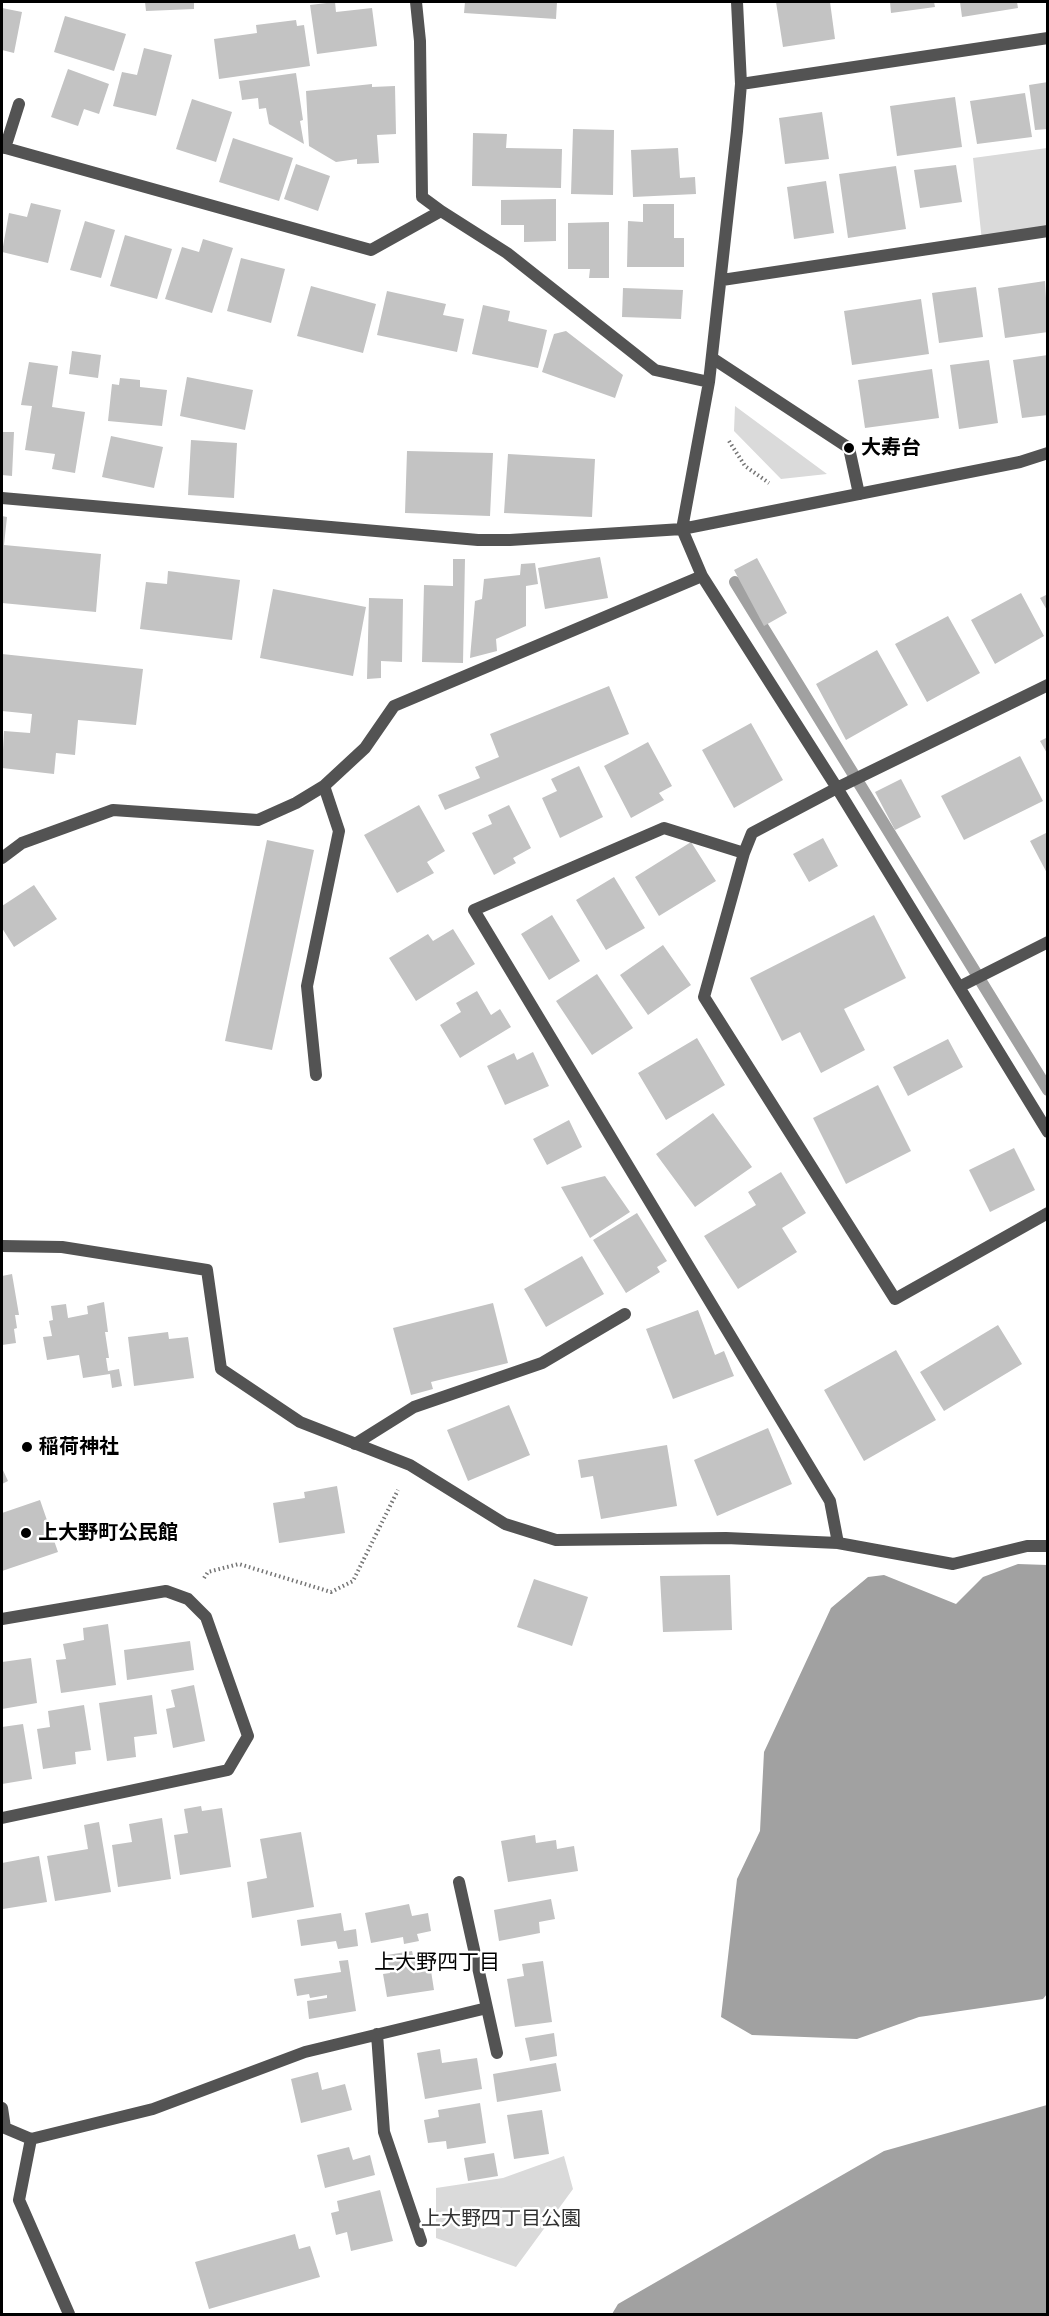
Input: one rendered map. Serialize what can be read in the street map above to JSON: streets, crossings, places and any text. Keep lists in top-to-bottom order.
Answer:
{
  "districts": ["上大野四丁目"],
  "parks": ["上大野四丁目公園"],
  "places": ["大寿台", "稲荷神社", "上大野町公民館"]
}
